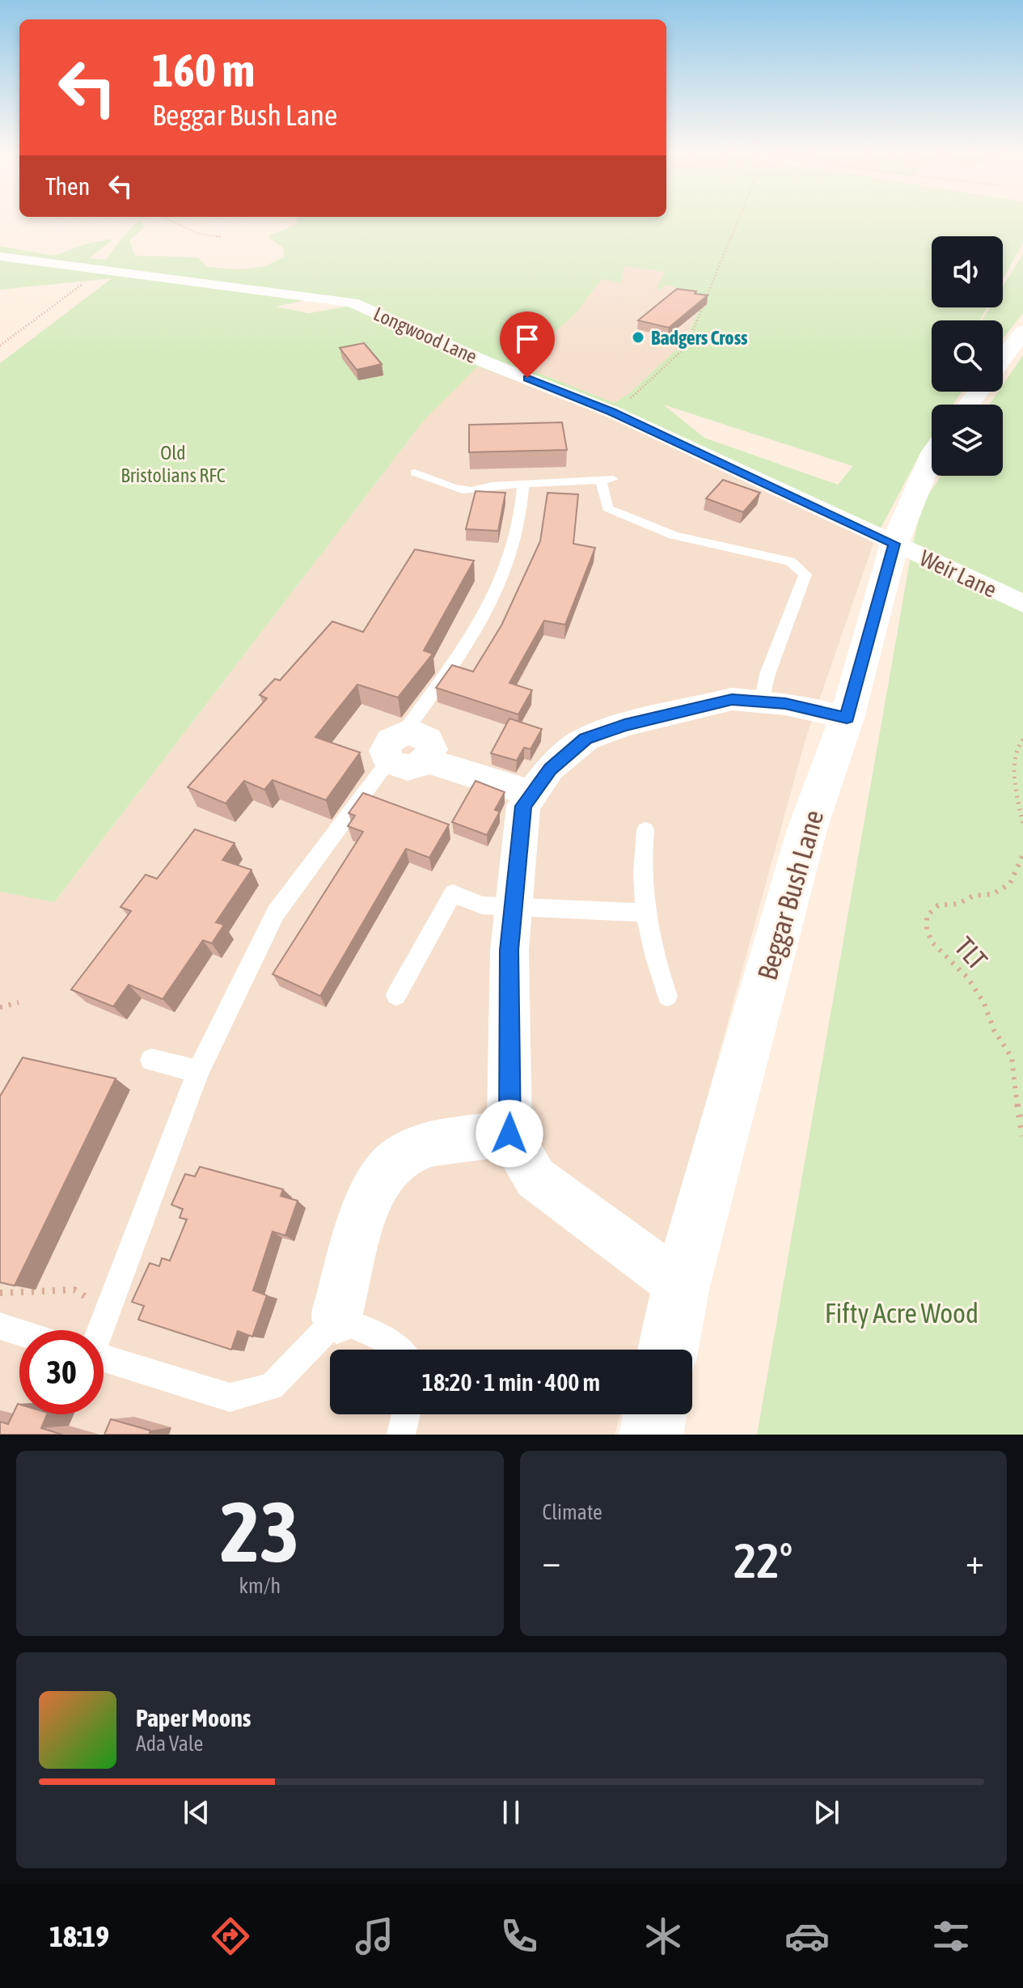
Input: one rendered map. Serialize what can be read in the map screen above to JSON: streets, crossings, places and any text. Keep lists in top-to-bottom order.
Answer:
{
  "streets": {
    "main road": ["Beggar Bush Lane"],
    "street": ["Longwood Lane", "Weir Lane"],
    "path": ["TLT"]
  },
  "crossings": [
    ["Longwood Lane", "Weir Lane"],
    ["Longwood Lane", "Beggar Bush Lane"],
    ["Weir Lane", "Beggar Bush Lane"]
  ],
  "parks": ["Old Bristolians RFC", "Fifty Acre Wood"],
  "places": ["Badgers Cross"],
  "page": {
    "turn": ["160 m", "Beggar Bush Lane"],
    "then": "Then",
    "limit": "30",
    "trip": "18:20 · 1 min · 400 m",
    "tile": [
      ["23", "km/h"],
      "Climate"
    ],
    "heat": ["−", "22°", "+"],
    "song": ["Paper Moons", "Ada Vale"],
    "tabs": "18:19"
  }
}
